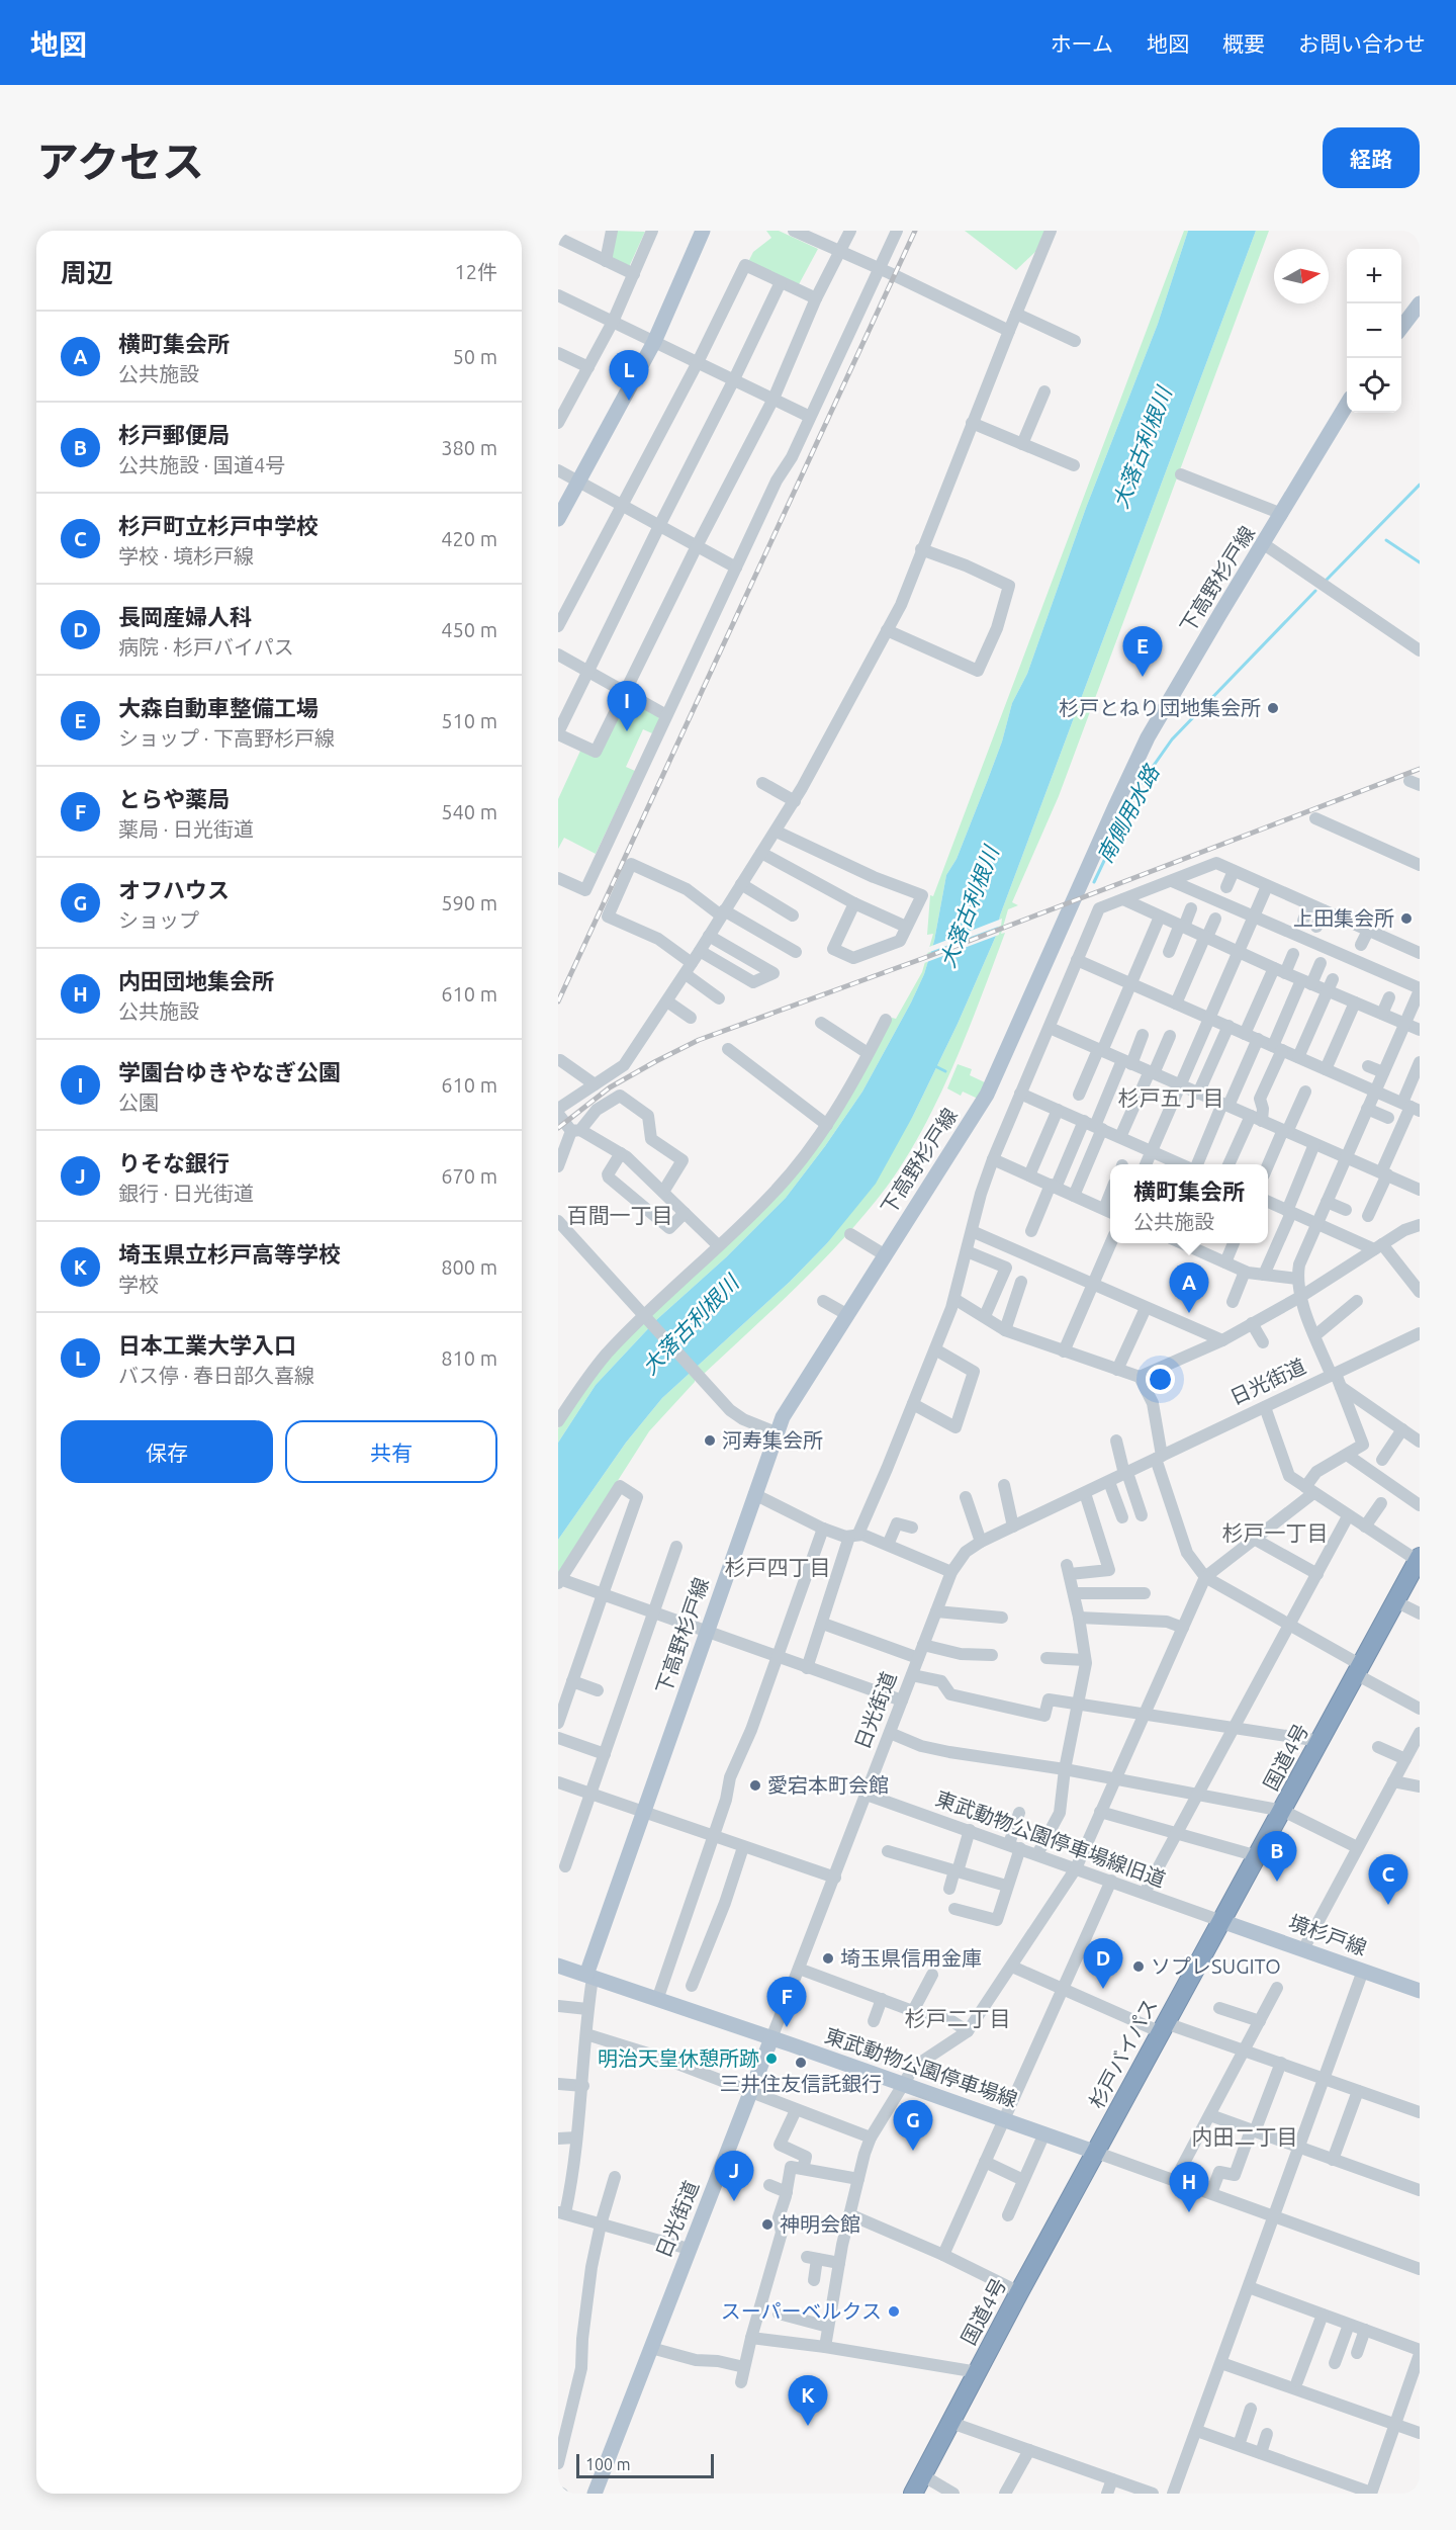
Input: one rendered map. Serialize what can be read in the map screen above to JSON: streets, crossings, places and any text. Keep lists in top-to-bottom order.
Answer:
{
  "streets": {
    "highway": ["国道4号", "杉戸バイパス"],
    "main road": [
      "下高野杉戸線",
      "日光街道",
      "境杉戸線",
      "東武動物公園停車場線"
    ],
    "street": ["東武動物公園停車場線旧道"]
  },
  "crossings": [
    ["下高野杉戸線", "東武動物公園停車場線"],
    ["日光街道", "東武動物公園停車場線旧道"],
    ["日光街道", "東武動物公園停車場線"],
    ["国道4号", "東武動物公園停車場線旧道"],
    ["国道4号", "境杉戸線"],
    ["国道4号", "杉戸バイパス"],
    ["国道4号", "東武動物公園停車場線"],
    ["東武動物公園停車場線旧道", "境杉戸線"],
    ["杉戸バイパス", "東武動物公園停車場線"]
  ],
  "districts": [
    "杉戸五丁目",
    "百間一丁目",
    "杉戸一丁目",
    "杉戸四丁目",
    "杉戸二丁目",
    "内田二丁目"
  ],
  "water": ["大落古利根川", "南側用水路"],
  "places": [
    "杉戸とねり団地集会所",
    "上田集会所",
    "河寿集会所",
    "愛宕本町会館",
    "埼玉県信用金庫",
    "ソプレSUGITO",
    "明治天皇休憩所跡",
    "三井住友信託銀行",
    "神明会館",
    "スーパーベルクス"
  ],
  "scale_bar": "100 m",
  "north": "right",
  "page": {
    "header": "地図",
    "nav": [
      "ホーム",
      "地図",
      "概要",
      "お問い合わせ"
    ],
    "title": "アクセス",
    "buttons": [
      "経路",
      ["保存", "共有"]
    ],
    "heading": ["周辺", "12件"],
    "map_buttons": ["+", "−"],
    "list": [
      {
        "mark": "A",
        "name": "横町集会所",
        "note": "公共施設",
        "value": "50 m"
      },
      {
        "mark": "B",
        "name": "杉戸郵便局",
        "note": "公共施設 · 国道4号",
        "value": "380 m"
      },
      {
        "mark": "C",
        "name": "杉戸町立杉戸中学校",
        "note": "学校 · 境杉戸線",
        "value": "420 m"
      },
      {
        "mark": "D",
        "name": "長岡産婦人科",
        "note": "病院 · 杉戸バイパス",
        "value": "450 m"
      },
      {
        "mark": "E",
        "name": "大森自動車整備工場",
        "note": "ショップ · 下高野杉戸線",
        "value": "510 m"
      },
      {
        "mark": "F",
        "name": "とらや薬局",
        "note": "薬局 · 日光街道",
        "value": "540 m"
      },
      {
        "mark": "G",
        "name": "オフハウス",
        "note": "ショップ",
        "value": "590 m"
      },
      {
        "mark": "H",
        "name": "内田団地集会所",
        "note": "公共施設",
        "value": "610 m"
      },
      {
        "mark": "I",
        "name": "学園台ゆきやなぎ公園",
        "note": "公園",
        "value": "610 m"
      },
      {
        "mark": "J",
        "name": "りそな銀行",
        "note": "銀行 · 日光街道",
        "value": "670 m"
      },
      {
        "mark": "K",
        "name": "埼玉県立杉戸高等学校",
        "note": "学校",
        "value": "800 m"
      },
      {
        "mark": "L",
        "name": "日本工業大学入口",
        "note": "バス停 · 春日部久喜線",
        "value": "810 m"
      }
    ],
    "pins": [
      "L",
      "E",
      "I",
      "A",
      "B",
      "C",
      "D",
      "F",
      "G",
      "J",
      "H",
      "K"
    ],
    "popup": ["横町集会所", "公共施設"],
    "scale": "100 m"
  }
}
